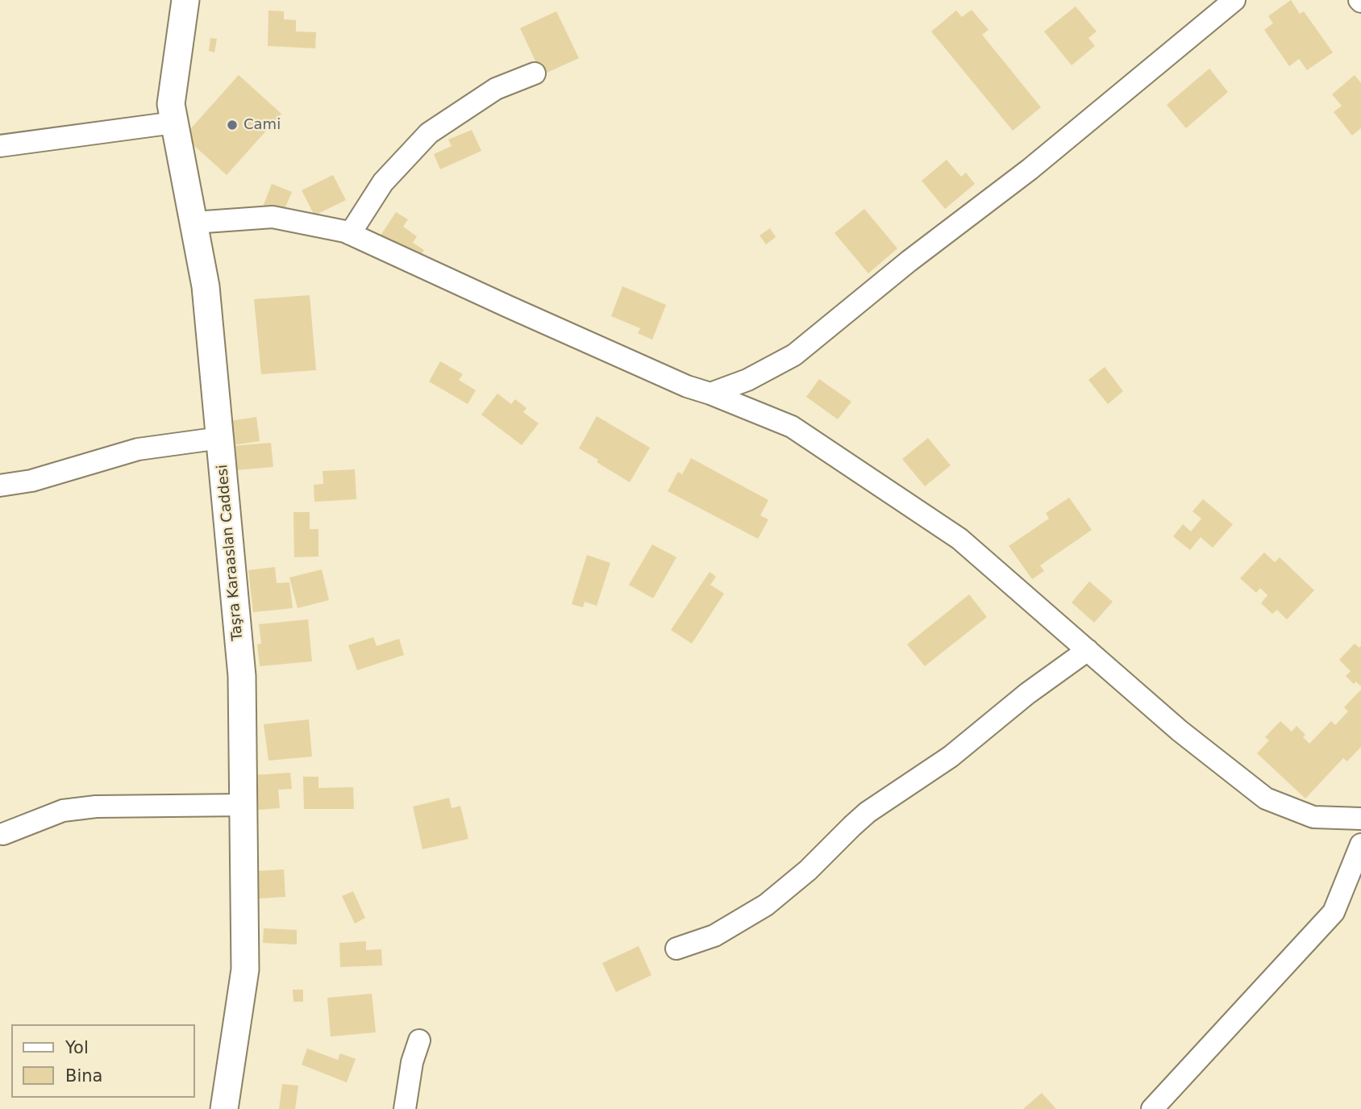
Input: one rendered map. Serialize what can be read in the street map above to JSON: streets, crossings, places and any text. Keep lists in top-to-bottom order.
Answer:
{
  "streets": {
    "street": ["Taşra Karaaslan Caddesi"]
  },
  "places": ["Cami"],
  "legend": ["Yol", "Bina"]
}
